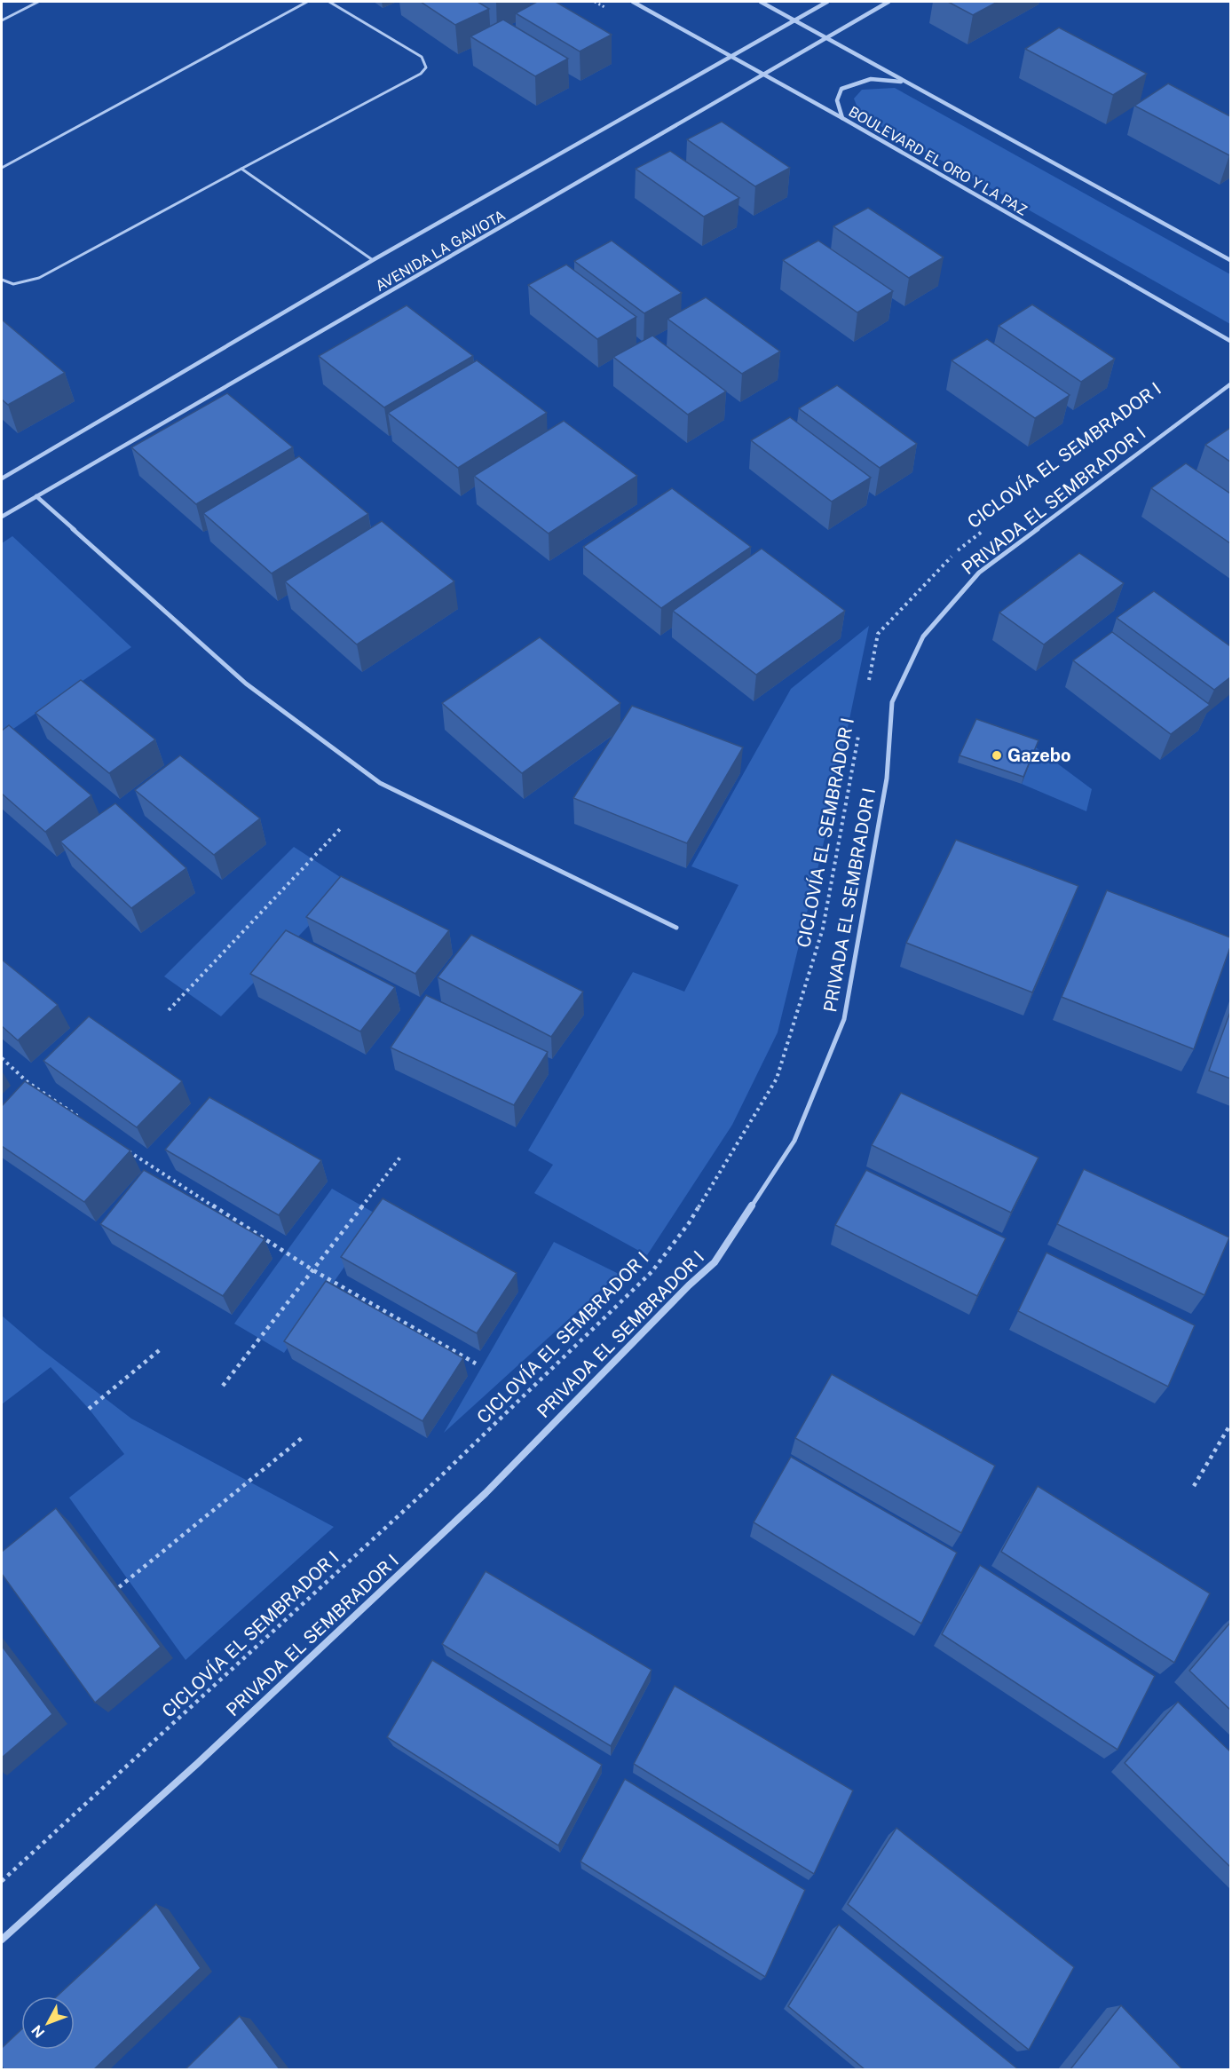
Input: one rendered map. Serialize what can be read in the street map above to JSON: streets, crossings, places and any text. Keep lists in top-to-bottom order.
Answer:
{
  "streets": {
    "street": ["BOULEVARD EL ORO Y LA PAZ", "AVENIDA LA GAVIOTA", "PRIVADA EL SEMBRADOR I"],
    "path": ["CICLOVÍA EL SEMBRADOR I"]
  },
  "crossings": [
    ["BOULEVARD EL ORO Y LA PAZ", "AVENIDA LA GAVIOTA"]
  ],
  "places": ["Gazebo"],
  "north": "bottom left"
}
